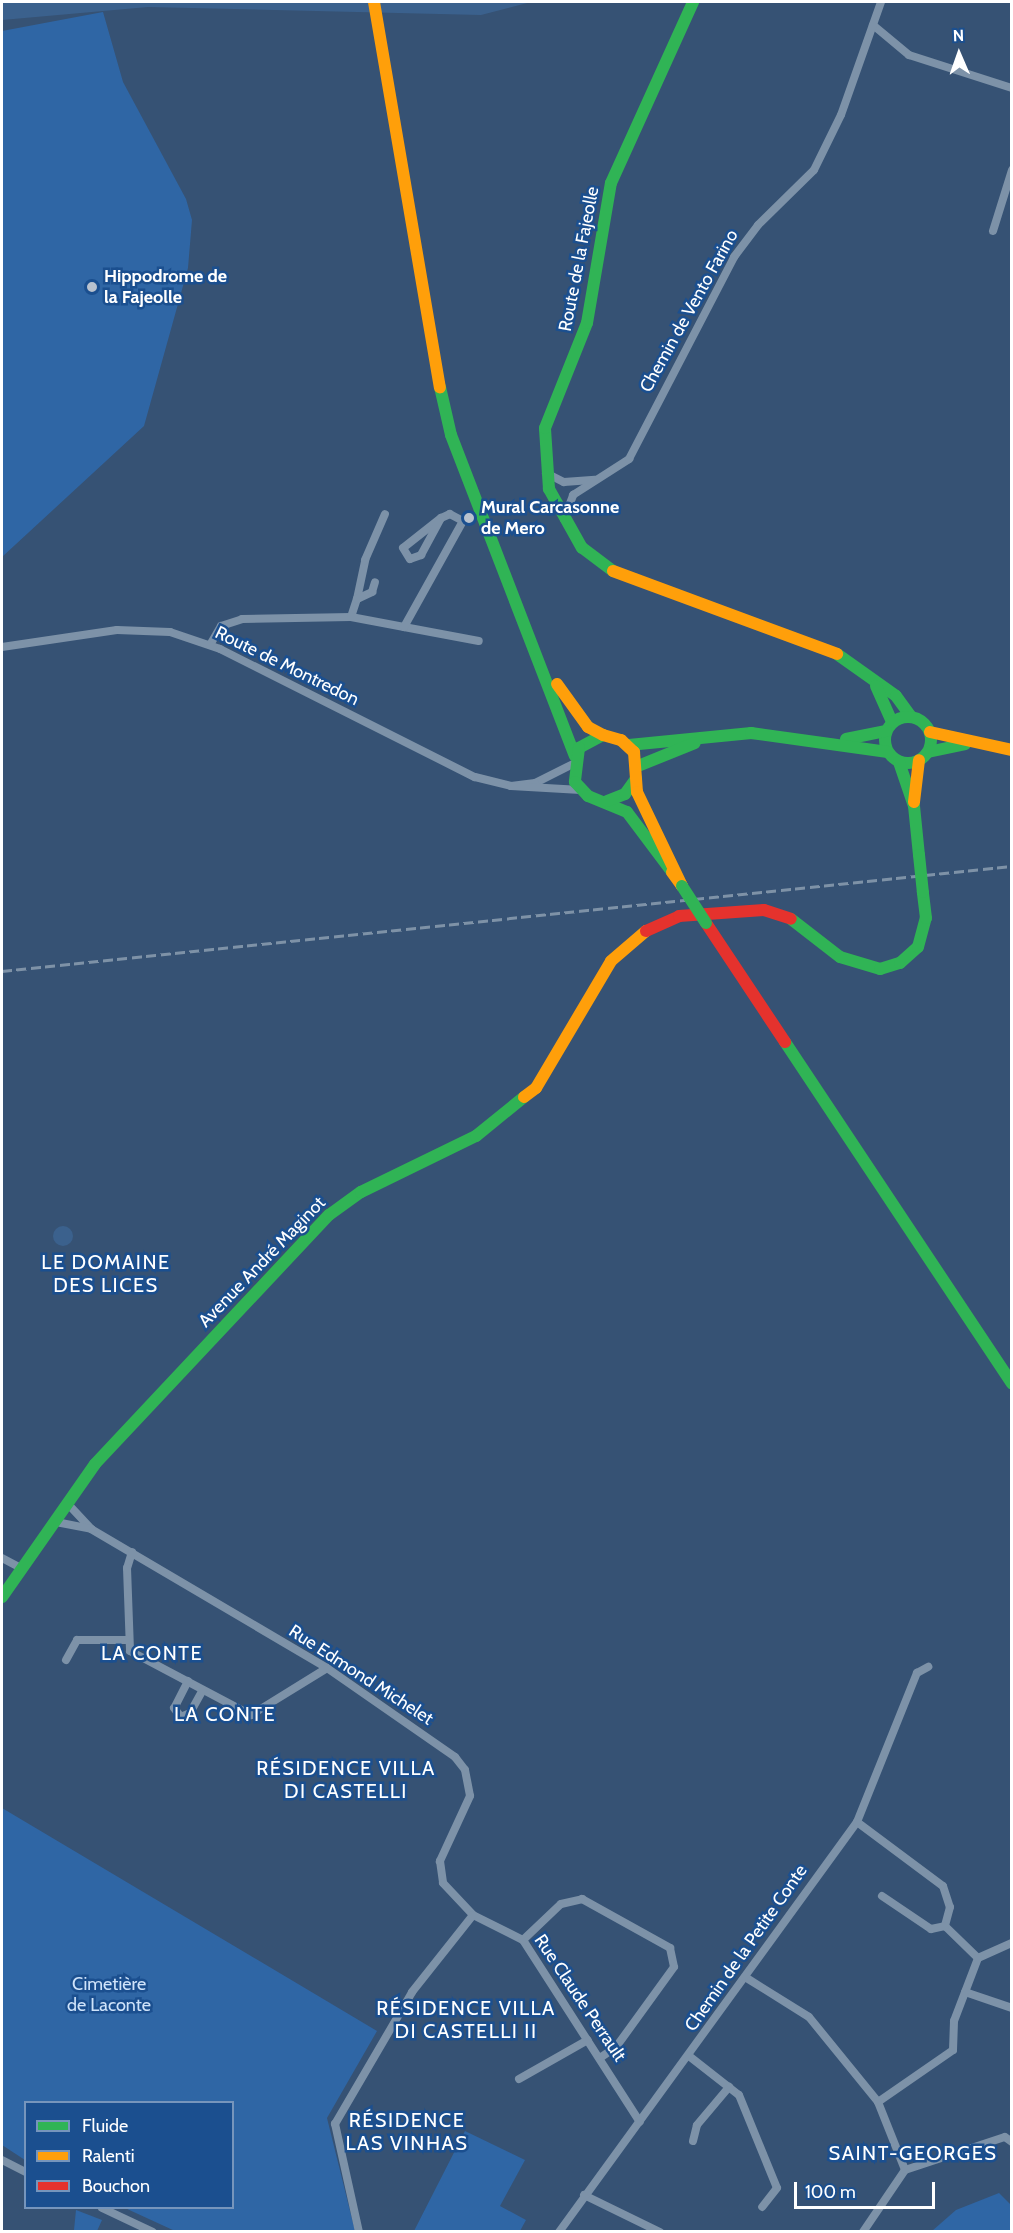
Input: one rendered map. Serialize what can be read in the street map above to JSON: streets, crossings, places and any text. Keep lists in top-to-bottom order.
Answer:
{
  "streets": {
    "street": [
      "Route de la Fajeolle",
      "Chemin de Vento Farino",
      "Route de Montredon",
      "Avenue André Maginot",
      "Rue Edmond Michelet",
      "Chemin de la Petite Conte",
      "Rue Claude Perrault"
    ]
  },
  "crossings": [
    ["Route de la Fajeolle", "Chemin de Vento Farino"],
    ["Avenue André Maginot", "Rue Edmond Michelet"],
    ["Rue Edmond Michelet", "Rue Claude Perrault"],
    ["Chemin de la Petite Conte", "Rue Claude Perrault"]
  ],
  "districts": [
    "LE DOMAINE DES LICES",
    "LA CONTE",
    "LA CONTE",
    "RÉSIDENCE VILLA DI CASTELLI",
    "RÉSIDENCE VILLA DI CASTELLI II",
    "RÉSIDENCE LAS VINHAS",
    "SAINT-GEORGES"
  ],
  "parks": ["Cimetière de Laconte"],
  "places": ["Hippodrome de la Fajeolle", "Mural Carcasonne de Mero"],
  "legend": ["Fluide", "Ralenti", "Bouchon"],
  "scale_bar": "100 m",
  "north": "top"
}
